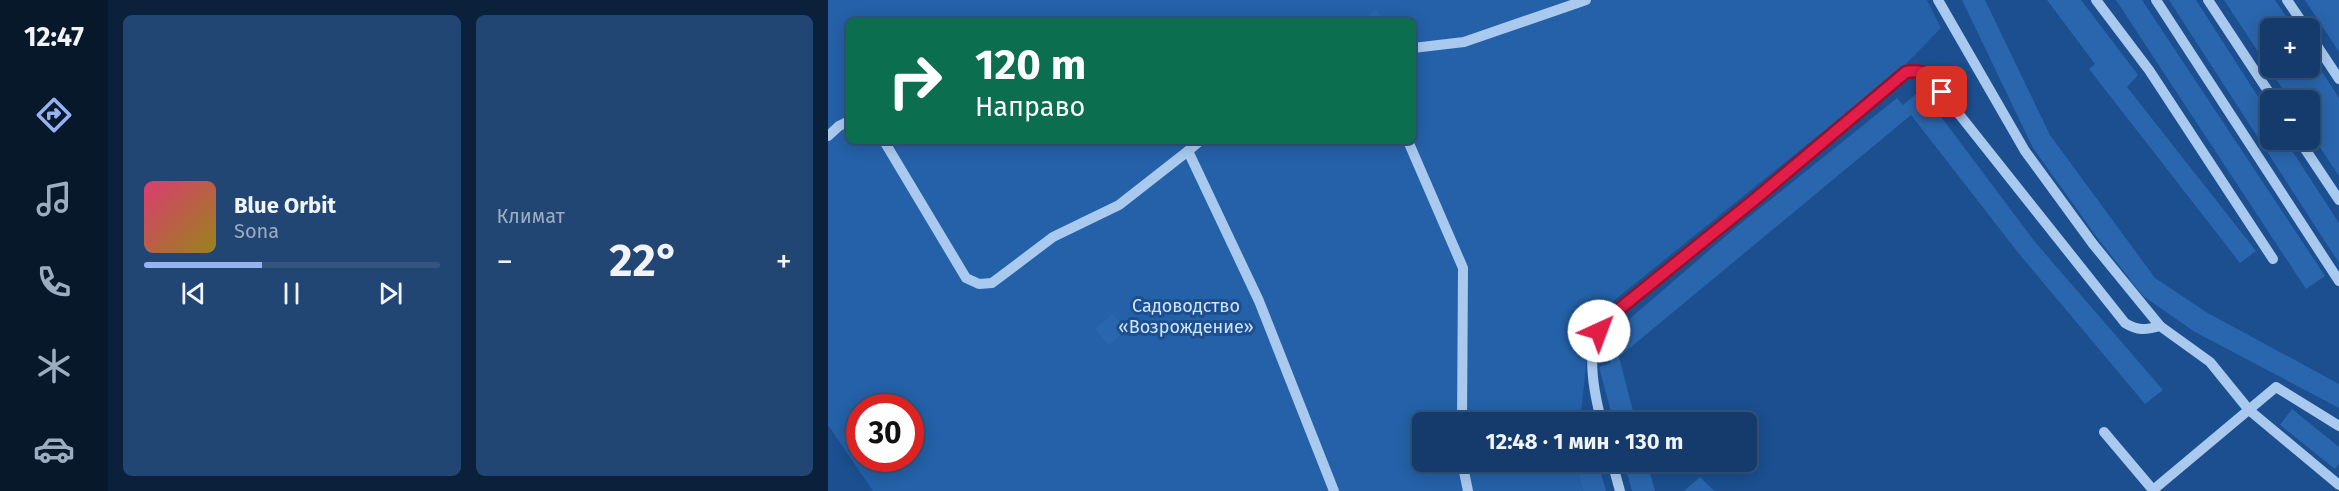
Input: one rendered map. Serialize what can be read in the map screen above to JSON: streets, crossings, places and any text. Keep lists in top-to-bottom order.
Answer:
{
  "parks": ["Садоводство «Возрождение»"],
  "page": {
    "tabs": "12:47",
    "tile": "Климат",
    "map_buttons": ["+", "−"],
    "turn": ["120 m", "Направо"],
    "song": ["Blue Orbit", "Sona"],
    "heat": ["−", "22°", "+"],
    "limit": "30",
    "trip": "12:48 · 1 мин · 130 m"
  }
}
